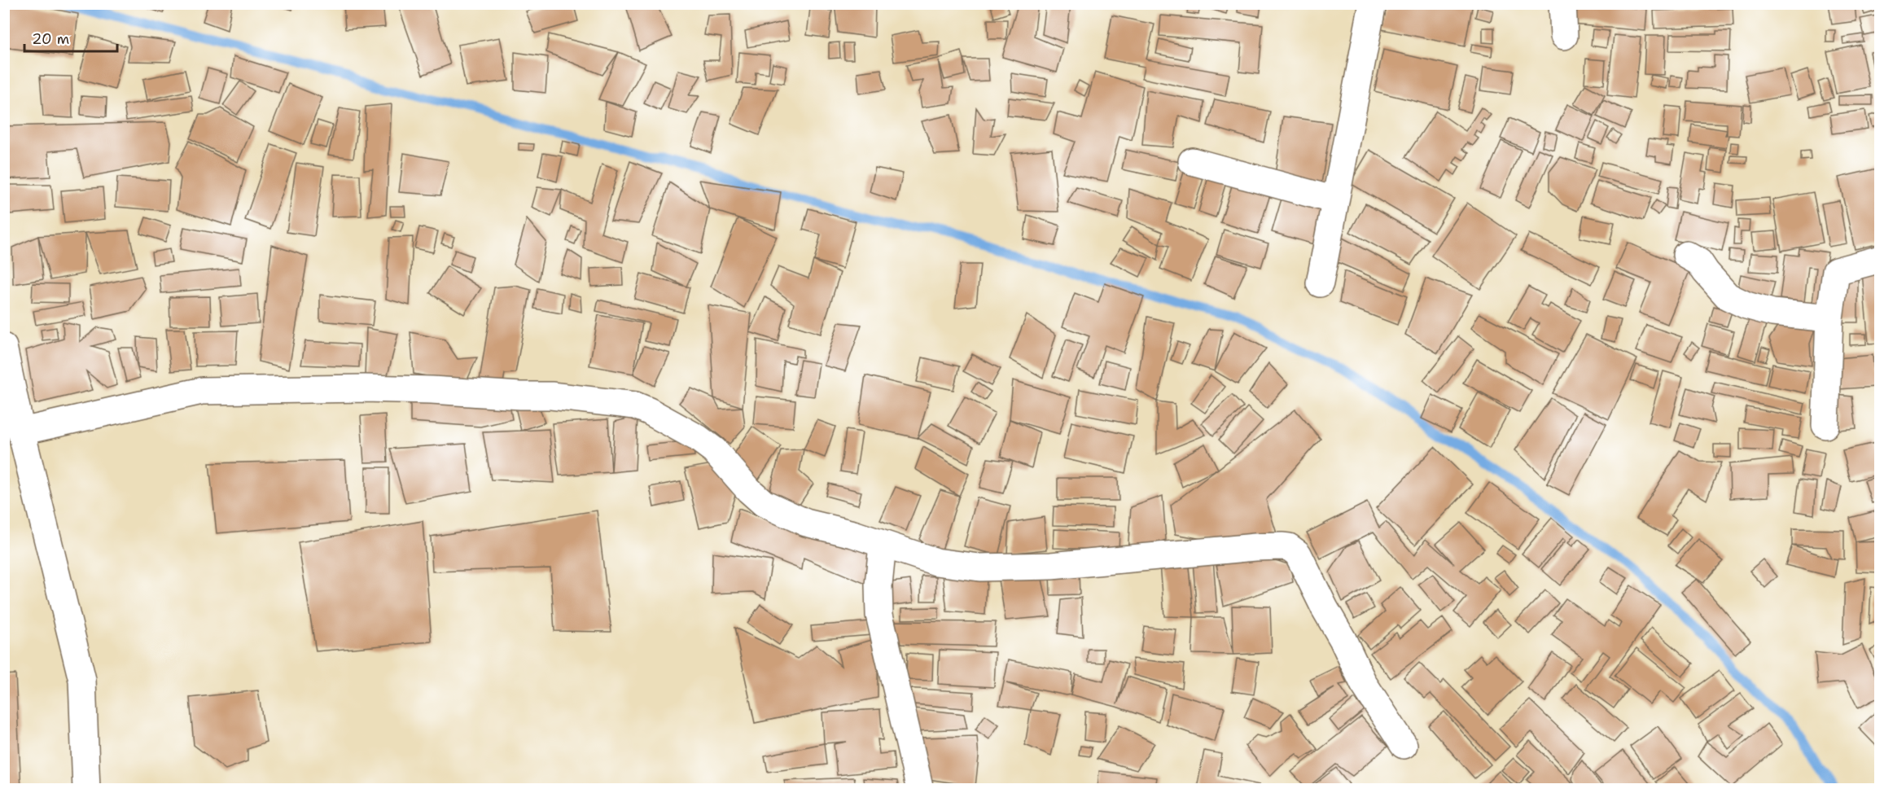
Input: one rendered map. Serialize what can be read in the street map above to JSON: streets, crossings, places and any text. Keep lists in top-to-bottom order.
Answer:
{
  "scale_bar": "20 m"
}
